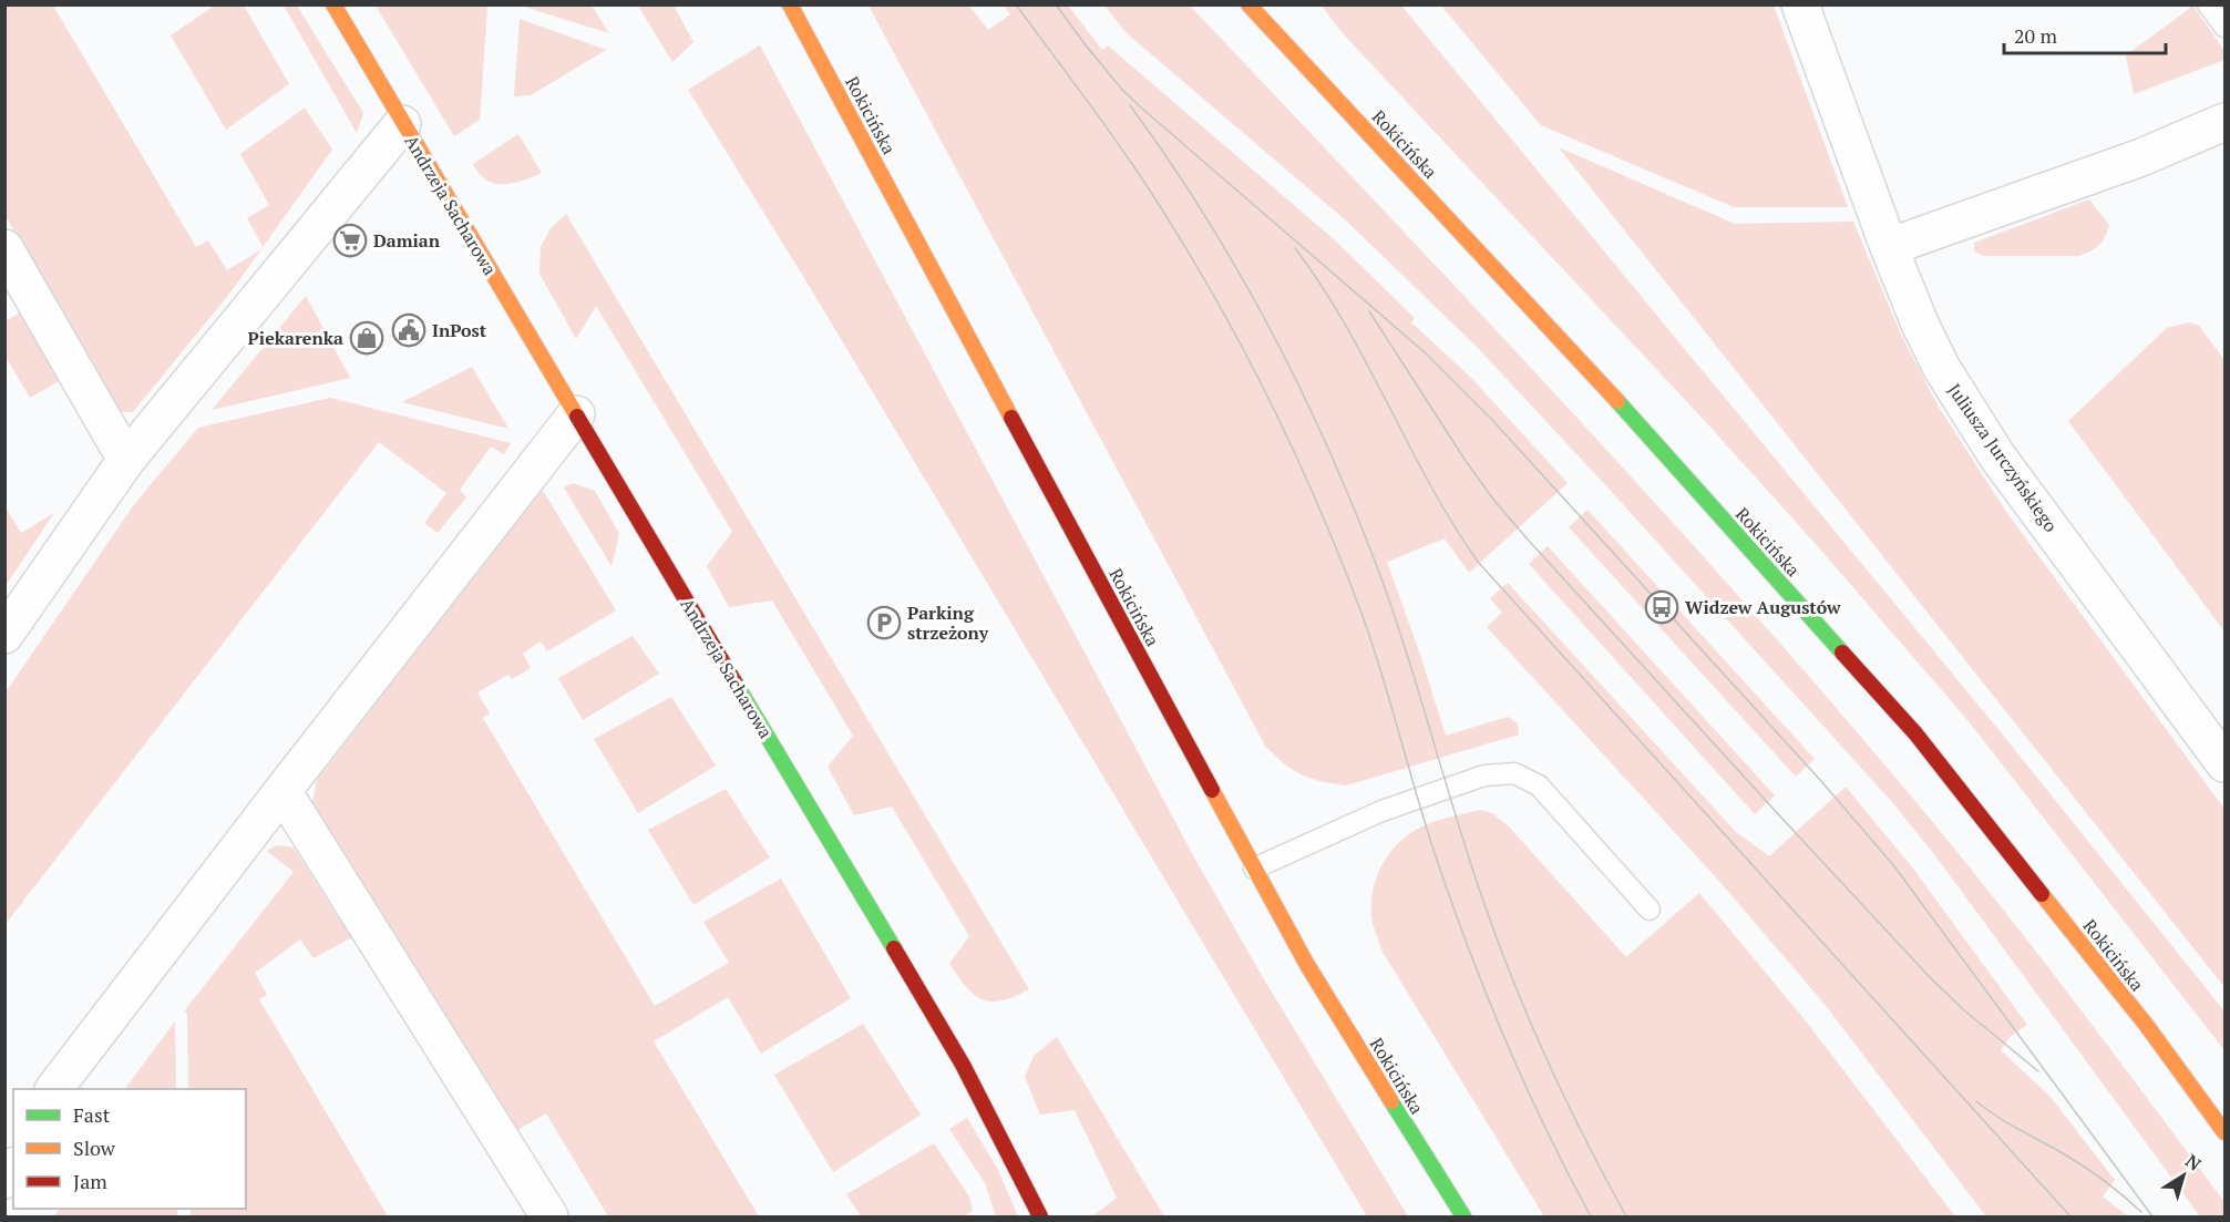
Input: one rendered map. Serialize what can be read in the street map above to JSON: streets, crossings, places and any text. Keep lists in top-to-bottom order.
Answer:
{
  "streets": {
    "main road": ["Rokicińska", "Andrzeja Sacharowa"],
    "street": ["Juliusza Jurczyńskiego"]
  },
  "places": {
    "supermarket": ["Damian"],
    "public building": ["InPost"],
    "shop": ["Piekarenka"],
    "bus stop": ["Widzew Augustów"],
    "parking": ["Parking strzeżony"]
  },
  "legend": ["Fast", "Slow", "Jam"],
  "scale_bar": "20 m",
  "north": "top right"
}
